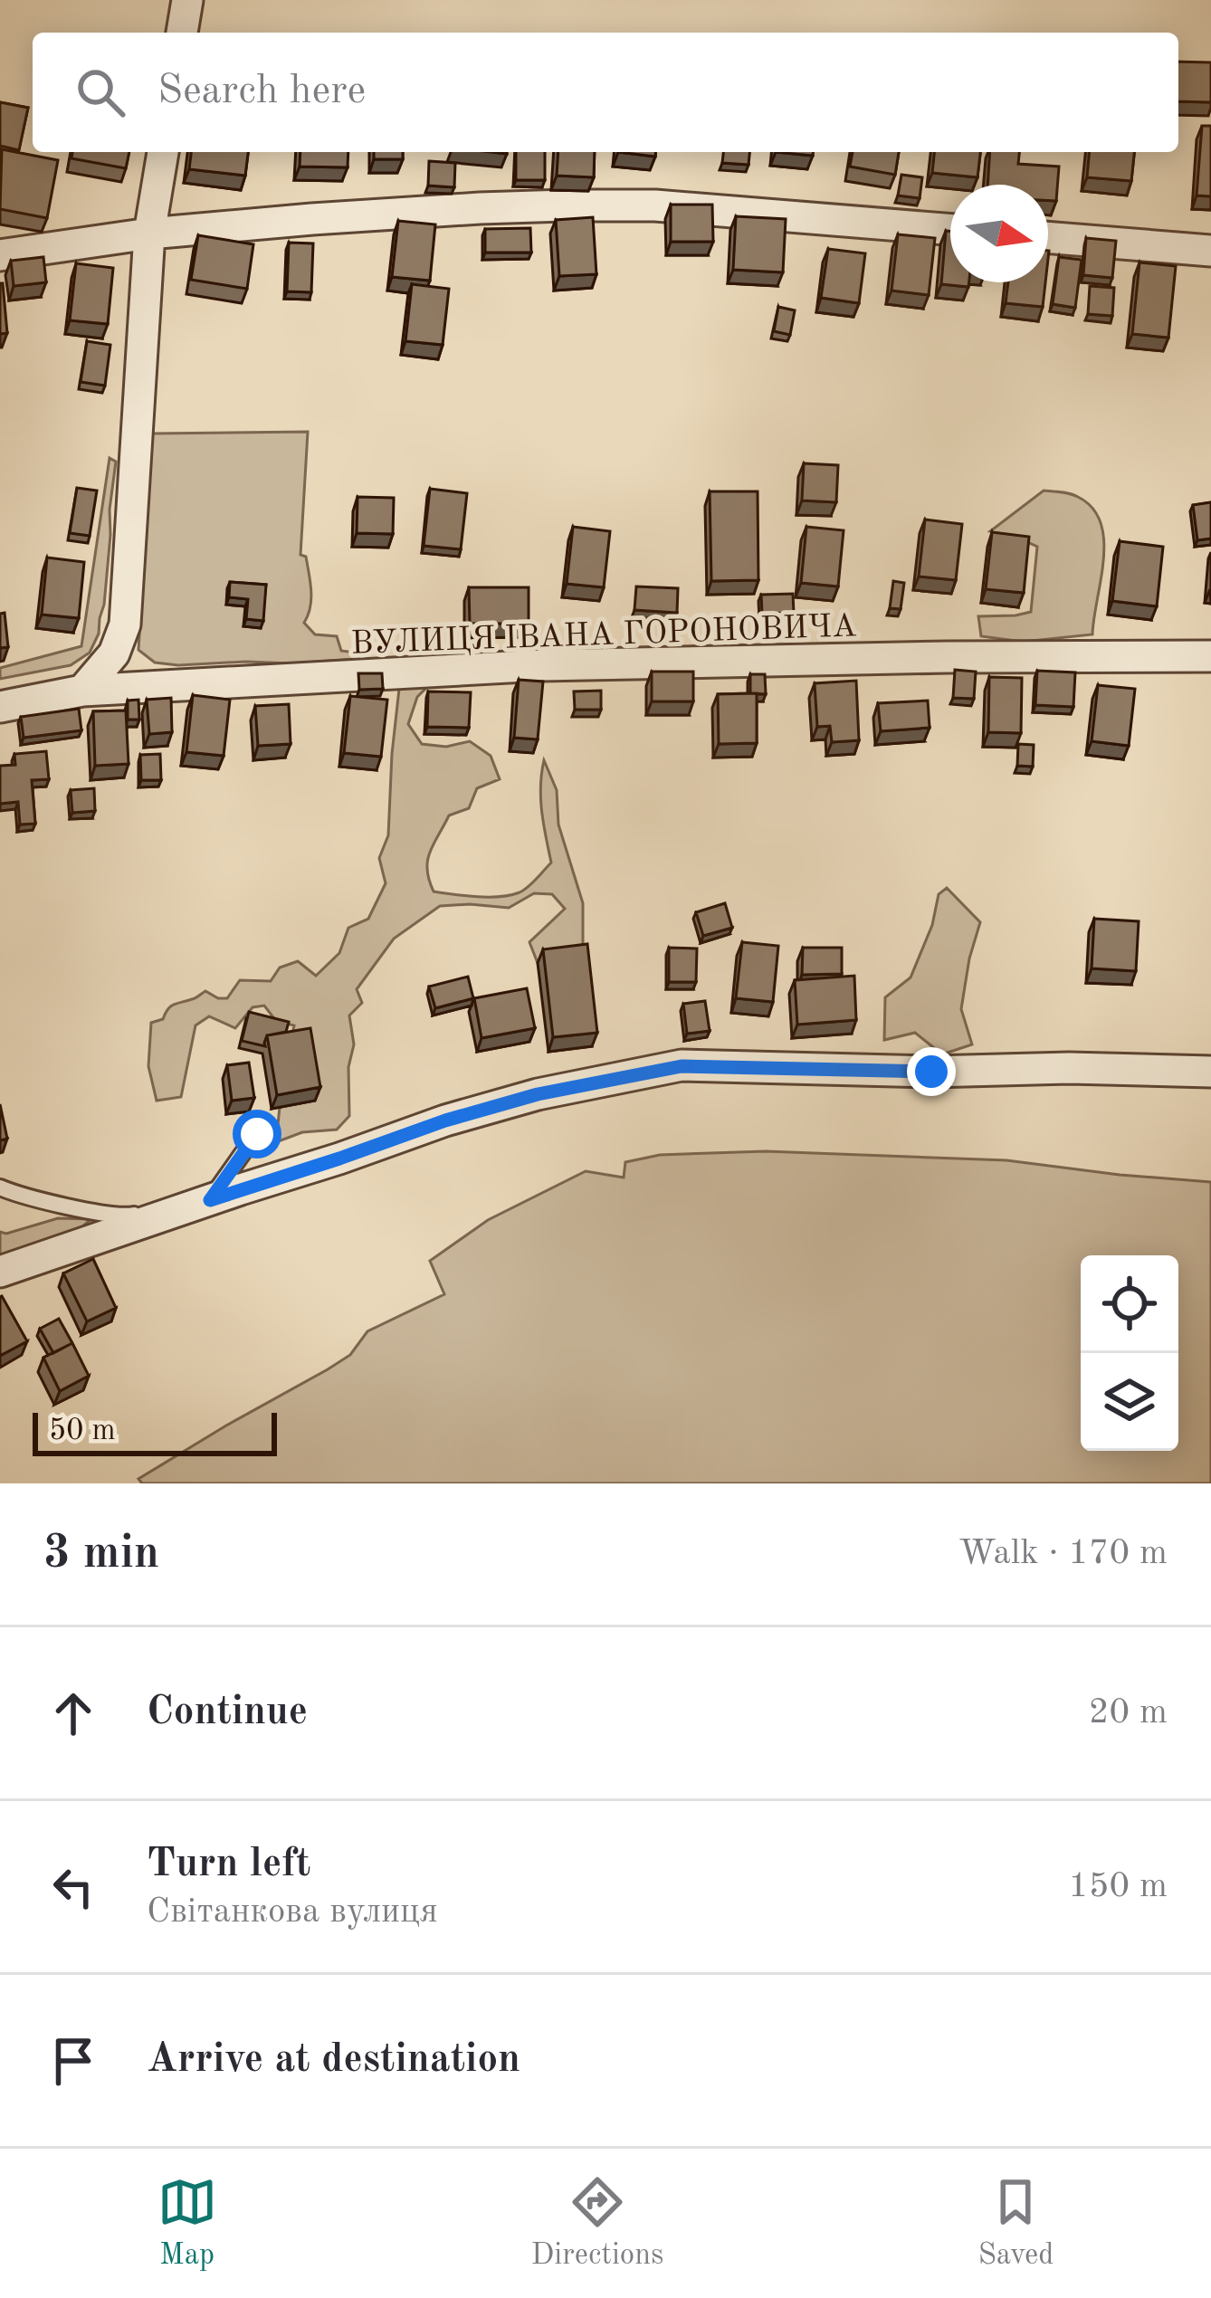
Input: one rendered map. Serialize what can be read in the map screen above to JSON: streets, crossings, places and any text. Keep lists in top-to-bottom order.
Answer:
{
  "streets": {
    "street": ["ВУЛИЦЯ ІВАНА ГОРОНОВИЧА"]
  },
  "scale_bar": "50 m",
  "north": "right",
  "page": {
    "search": "Search here",
    "scale": "50 m",
    "heading": ["3 min", "Walk · 170 m"],
    "list": [
      ["Continue", "20 m"],
      ["Turn left", "Світанкова вулиця", "150 m"],
      "Arrive at destination"
    ],
    "nav": ["Map", "Directions", "Saved"]
  }
}
